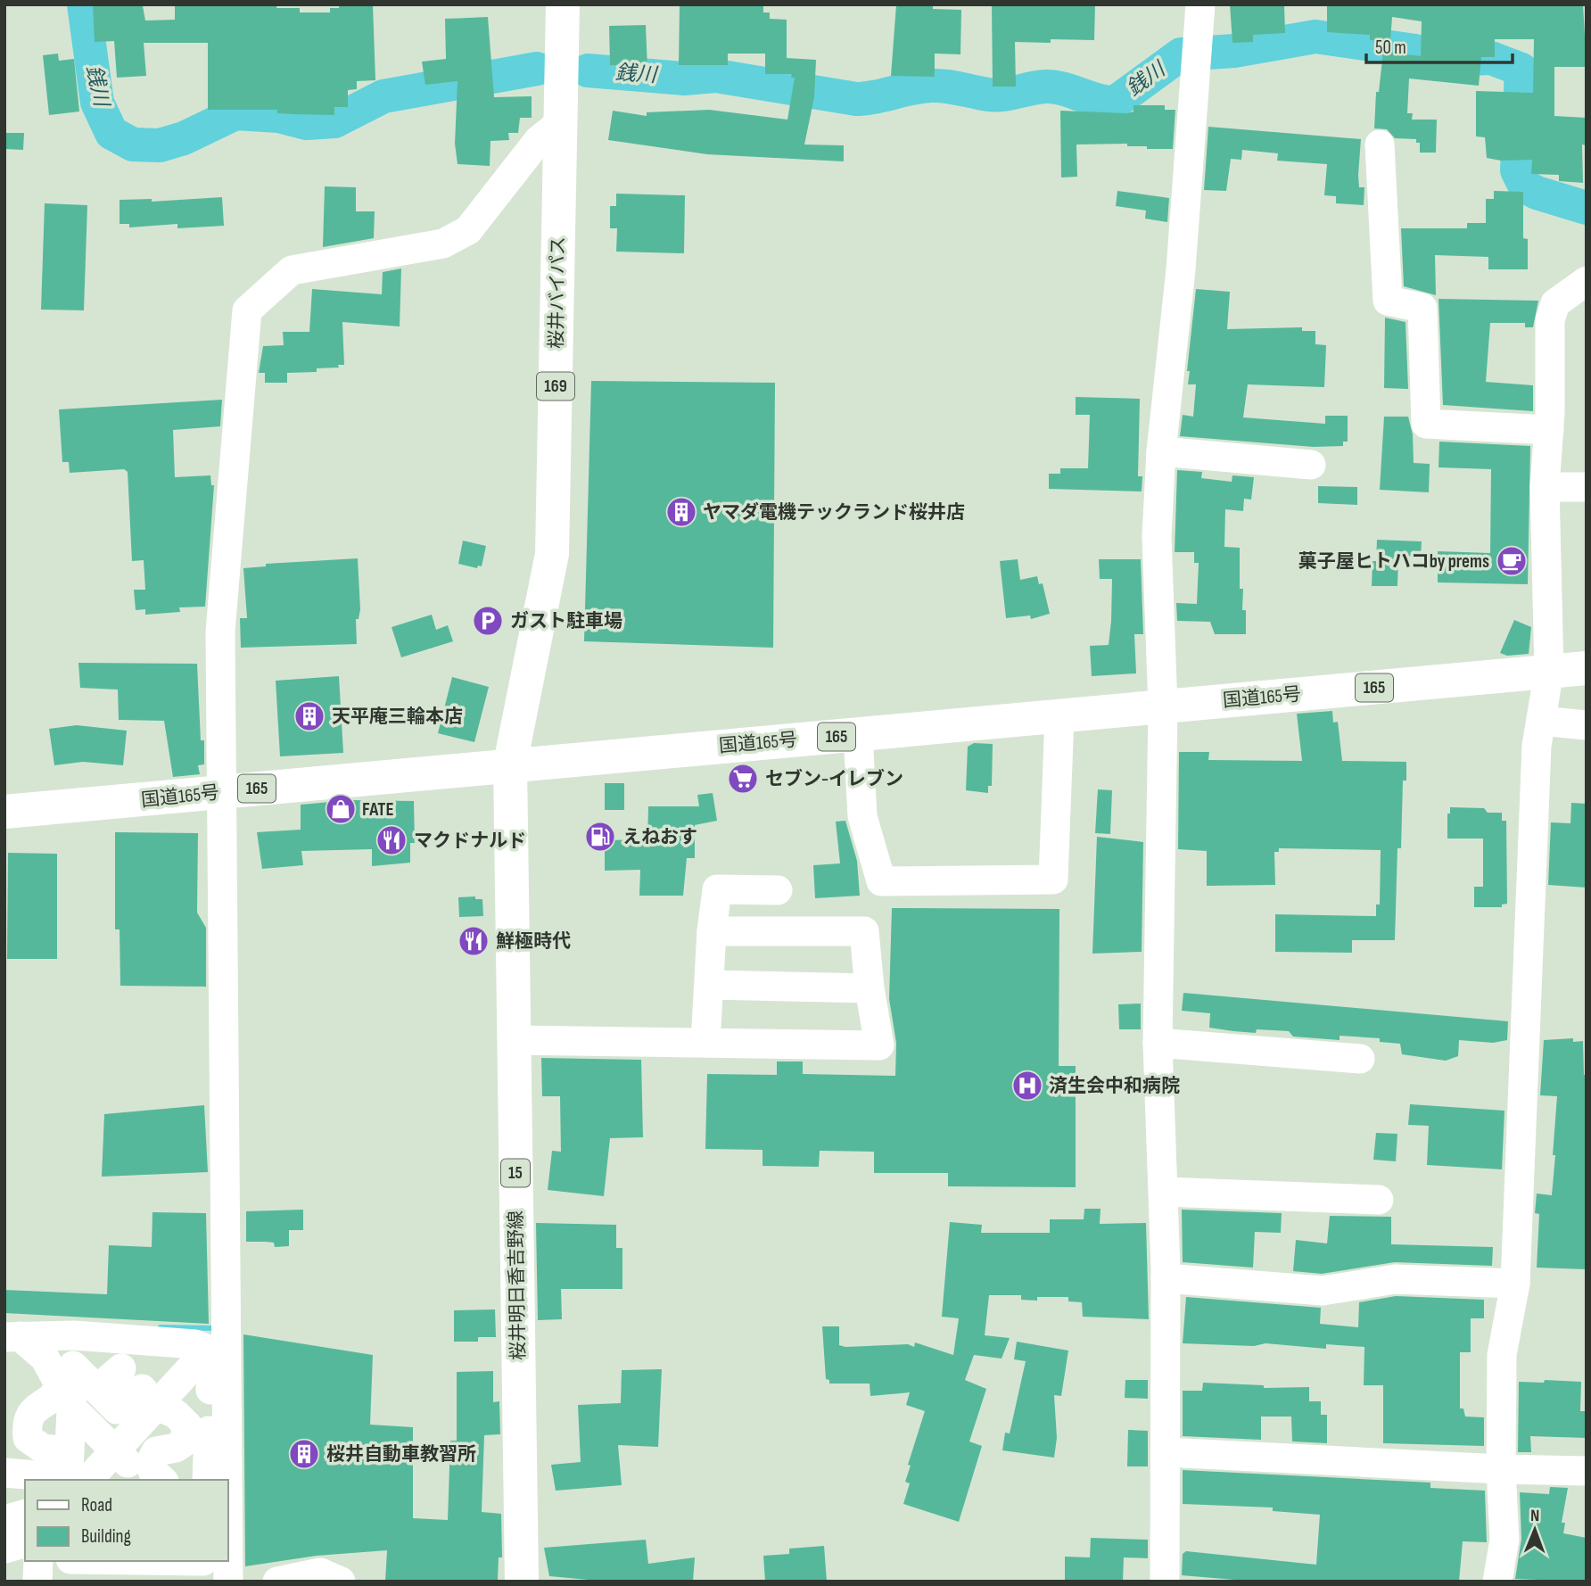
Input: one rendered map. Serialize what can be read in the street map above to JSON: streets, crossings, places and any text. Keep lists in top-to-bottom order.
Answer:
{
  "streets": {
    "main road": [
      "桜井バイパス",
      "169",
      "165",
      "国道165号",
      "15",
      "桜井明日香吉野線"
    ]
  },
  "crossings": [
    ["桜井バイパス", "国道165号"],
    ["桜井バイパス", "桜井明日香吉野線"],
    ["国道165号", "桜井明日香吉野線"]
  ],
  "water": ["銭川"],
  "places": {
    "building": ["ヤマダ電機テックランド桜井店", "天平庵三輪本店", "桜井自動車教習所"],
    "cafe": ["菓子屋ヒトハコby prems"],
    "parking": ["ガスト駐車場"],
    "supermarket": ["セブン-イレブン"],
    "shop": ["FATE"],
    "fuel station": ["えねおす"],
    "restaurant": ["マクドナルド", "鮮極時代"],
    "hospital": ["済生会中和病院"]
  },
  "legend": ["Road", "Building"],
  "scale_bar": "50 m",
  "north": "top"
}
